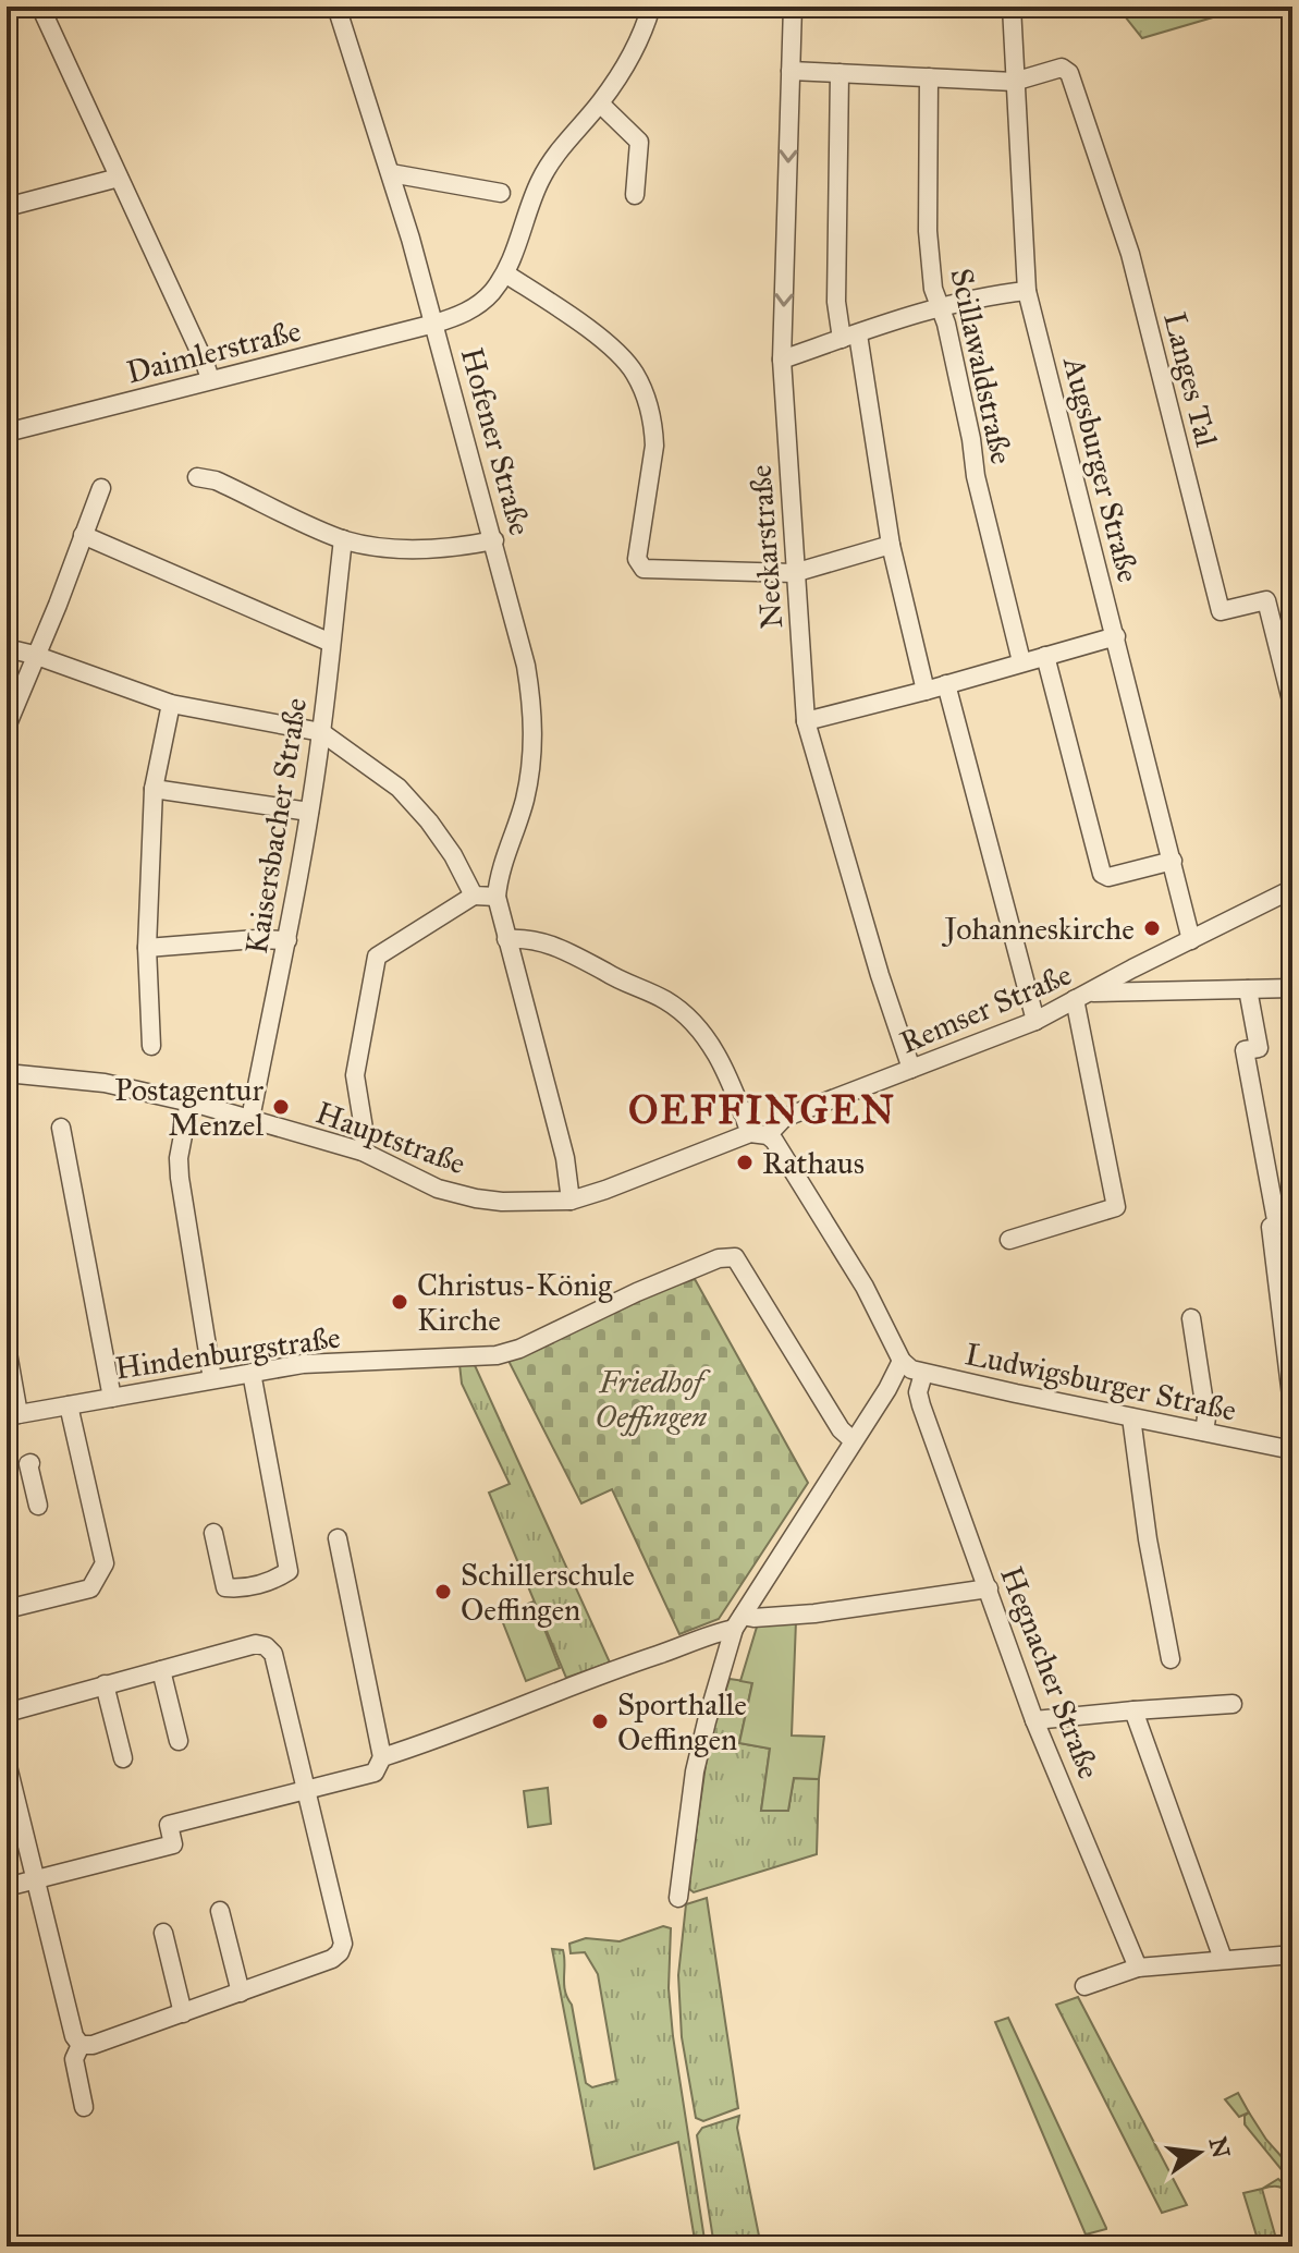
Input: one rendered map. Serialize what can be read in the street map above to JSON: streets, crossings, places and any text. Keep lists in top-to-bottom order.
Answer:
{
  "streets": {
    "street": [
      "Daimlerstraße",
      "Scillawaldstraße",
      "Langes Tal",
      "Hofener Straße",
      "Augsburger Straße",
      "Neckarstraße",
      "Kaisersbacher Straße",
      "Remser Straße",
      "Hauptstraße",
      "Hindenburgstraße",
      "Ludwigsburger Straße",
      "Hegnacher Straße"
    ]
  },
  "crossings": [
    ["Daimlerstraße", "Hofener Straße"],
    ["Langes Tal", "Augsburger Straße"],
    ["Neckarstraße", "Remser Straße"],
    ["Kaisersbacher Straße", "Hauptstraße"],
    ["Remser Straße", "Hauptstraße"]
  ],
  "districts": ["OEFFINGEN"],
  "parks": ["Friedhof Oeffingen"],
  "places": [
    "Johanneskirche",
    "Postagentur Menzel",
    "Rathaus",
    "Christus-König Kirche",
    "Schillerschule Oeffingen",
    "Sporthalle Oeffingen"
  ],
  "north": "right"
}
